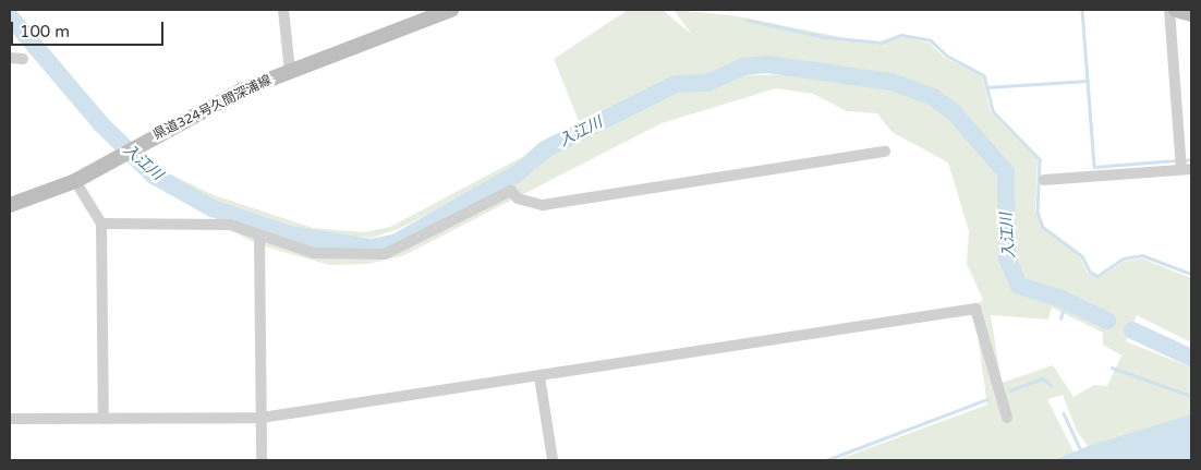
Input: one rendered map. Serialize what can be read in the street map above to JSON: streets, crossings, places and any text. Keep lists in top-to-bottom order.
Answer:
{
  "streets": {
    "main road": ["県道324号久間深浦線"]
  },
  "water": ["入江川"],
  "scale_bar": "100 m"
}
